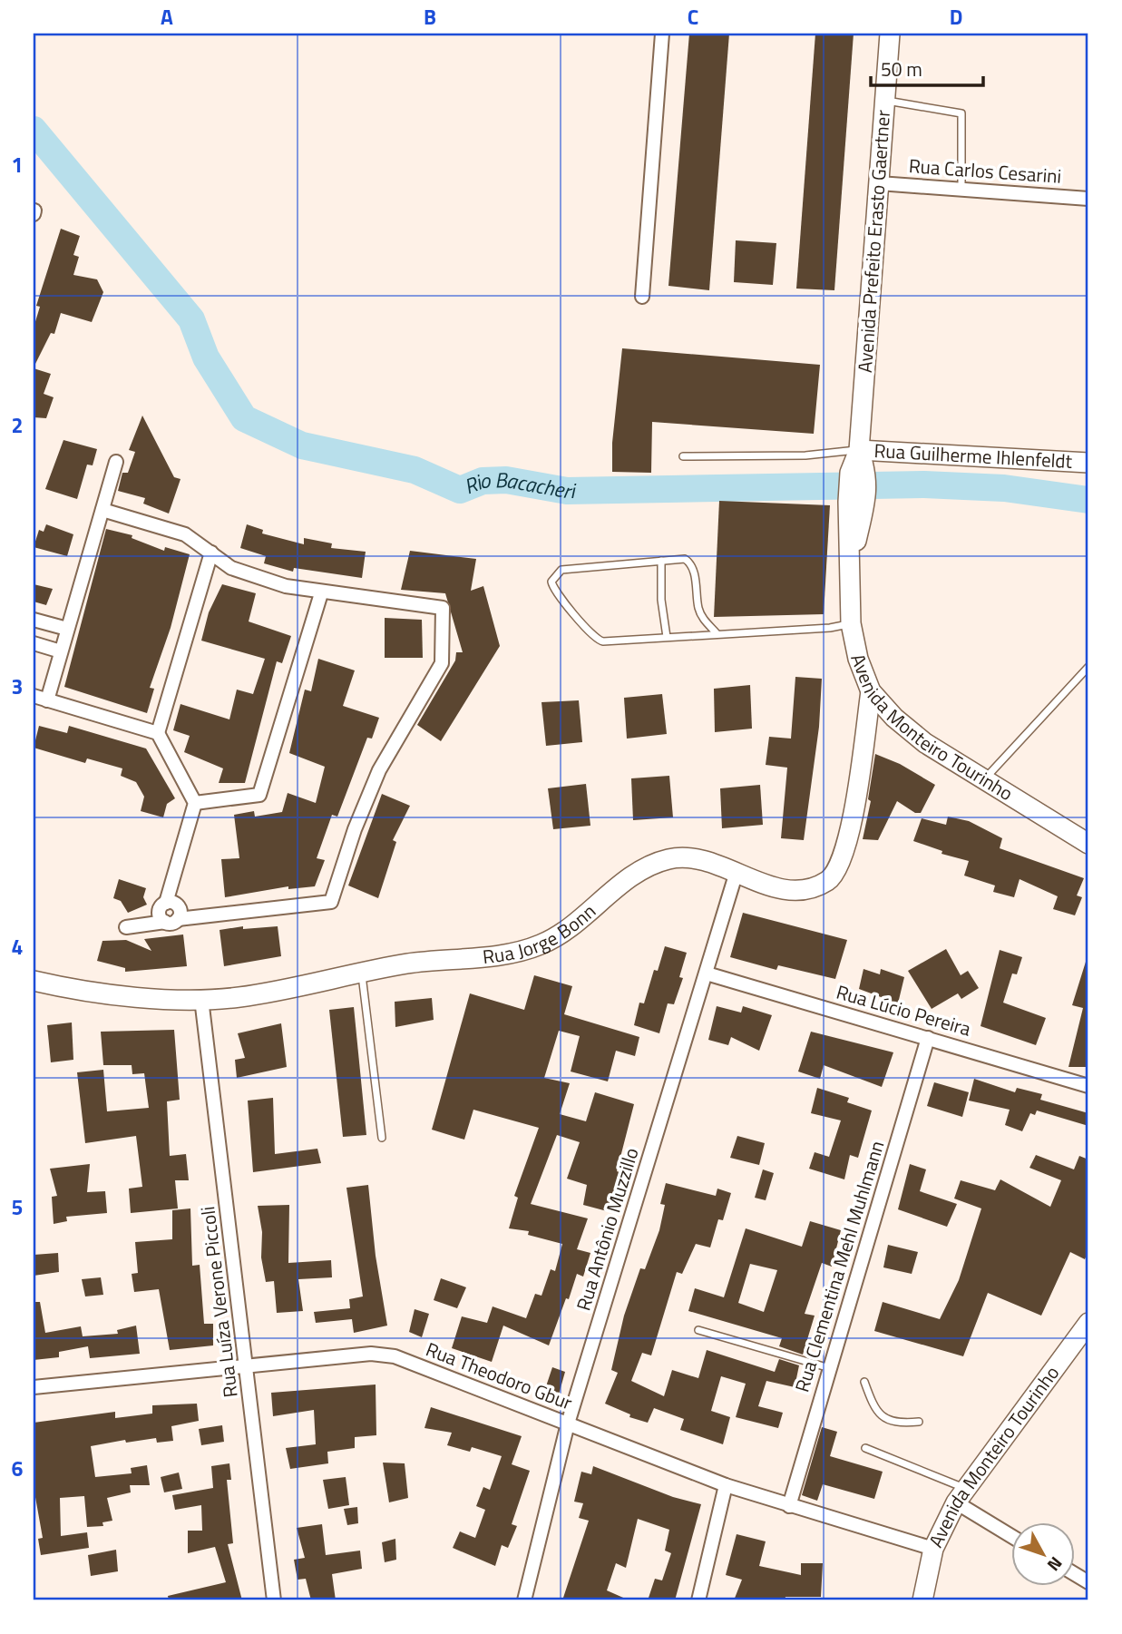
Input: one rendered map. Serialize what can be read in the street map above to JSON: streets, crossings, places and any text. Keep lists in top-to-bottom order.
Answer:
{
  "streets": {
    "main road": [
      "Avenida Prefeito Erasto Gaertner",
      "Rua Guilherme Ihlenfeldt",
      "Avenida Monteiro Tourinho",
      "Rua Jorge Bonn"
    ],
    "street": [
      "Rua Carlos Cesarini",
      "Rua Lúcio Pereira",
      "Rua Antônio Muzzillo",
      "Rua Clementina Mehl Muhlmann",
      "Rua Luíza Verone Piccoli",
      "Rua Theodoro Gbur"
    ]
  },
  "crossings": [
    ["Rua Carlos Cesarini", "Avenida Prefeito Erasto Gaertner"],
    ["Avenida Prefeito Erasto Gaertner", "Rua Guilherme Ihlenfeldt"],
    ["Avenida Prefeito Erasto Gaertner", "Avenida Monteiro Tourinho"],
    ["Rua Guilherme Ihlenfeldt", "Avenida Monteiro Tourinho"],
    ["Avenida Monteiro Tourinho", "Rua Jorge Bonn"],
    ["Avenida Monteiro Tourinho", "Rua Theodoro Gbur"],
    ["Rua Jorge Bonn", "Rua Antônio Muzzillo"],
    ["Rua Jorge Bonn", "Rua Luíza Verone Piccoli"],
    ["Rua Lúcio Pereira", "Rua Antônio Muzzillo"],
    ["Rua Lúcio Pereira", "Rua Clementina Mehl Muhlmann"],
    ["Rua Antônio Muzzillo", "Rua Theodoro Gbur"],
    ["Rua Clementina Mehl Muhlmann", "Rua Theodoro Gbur"],
    ["Rua Luíza Verone Piccoli", "Rua Theodoro Gbur"]
  ],
  "water": ["Rio Bacacheri"],
  "scale_bar": "50 m",
  "north": "bottom right",
  "grid": {
    "columns": [
      "A",
      "B",
      "C",
      "D"
    ],
    "rows": [
      "1",
      "2",
      "3",
      "4",
      "5",
      "6"
    ]
  }
}
